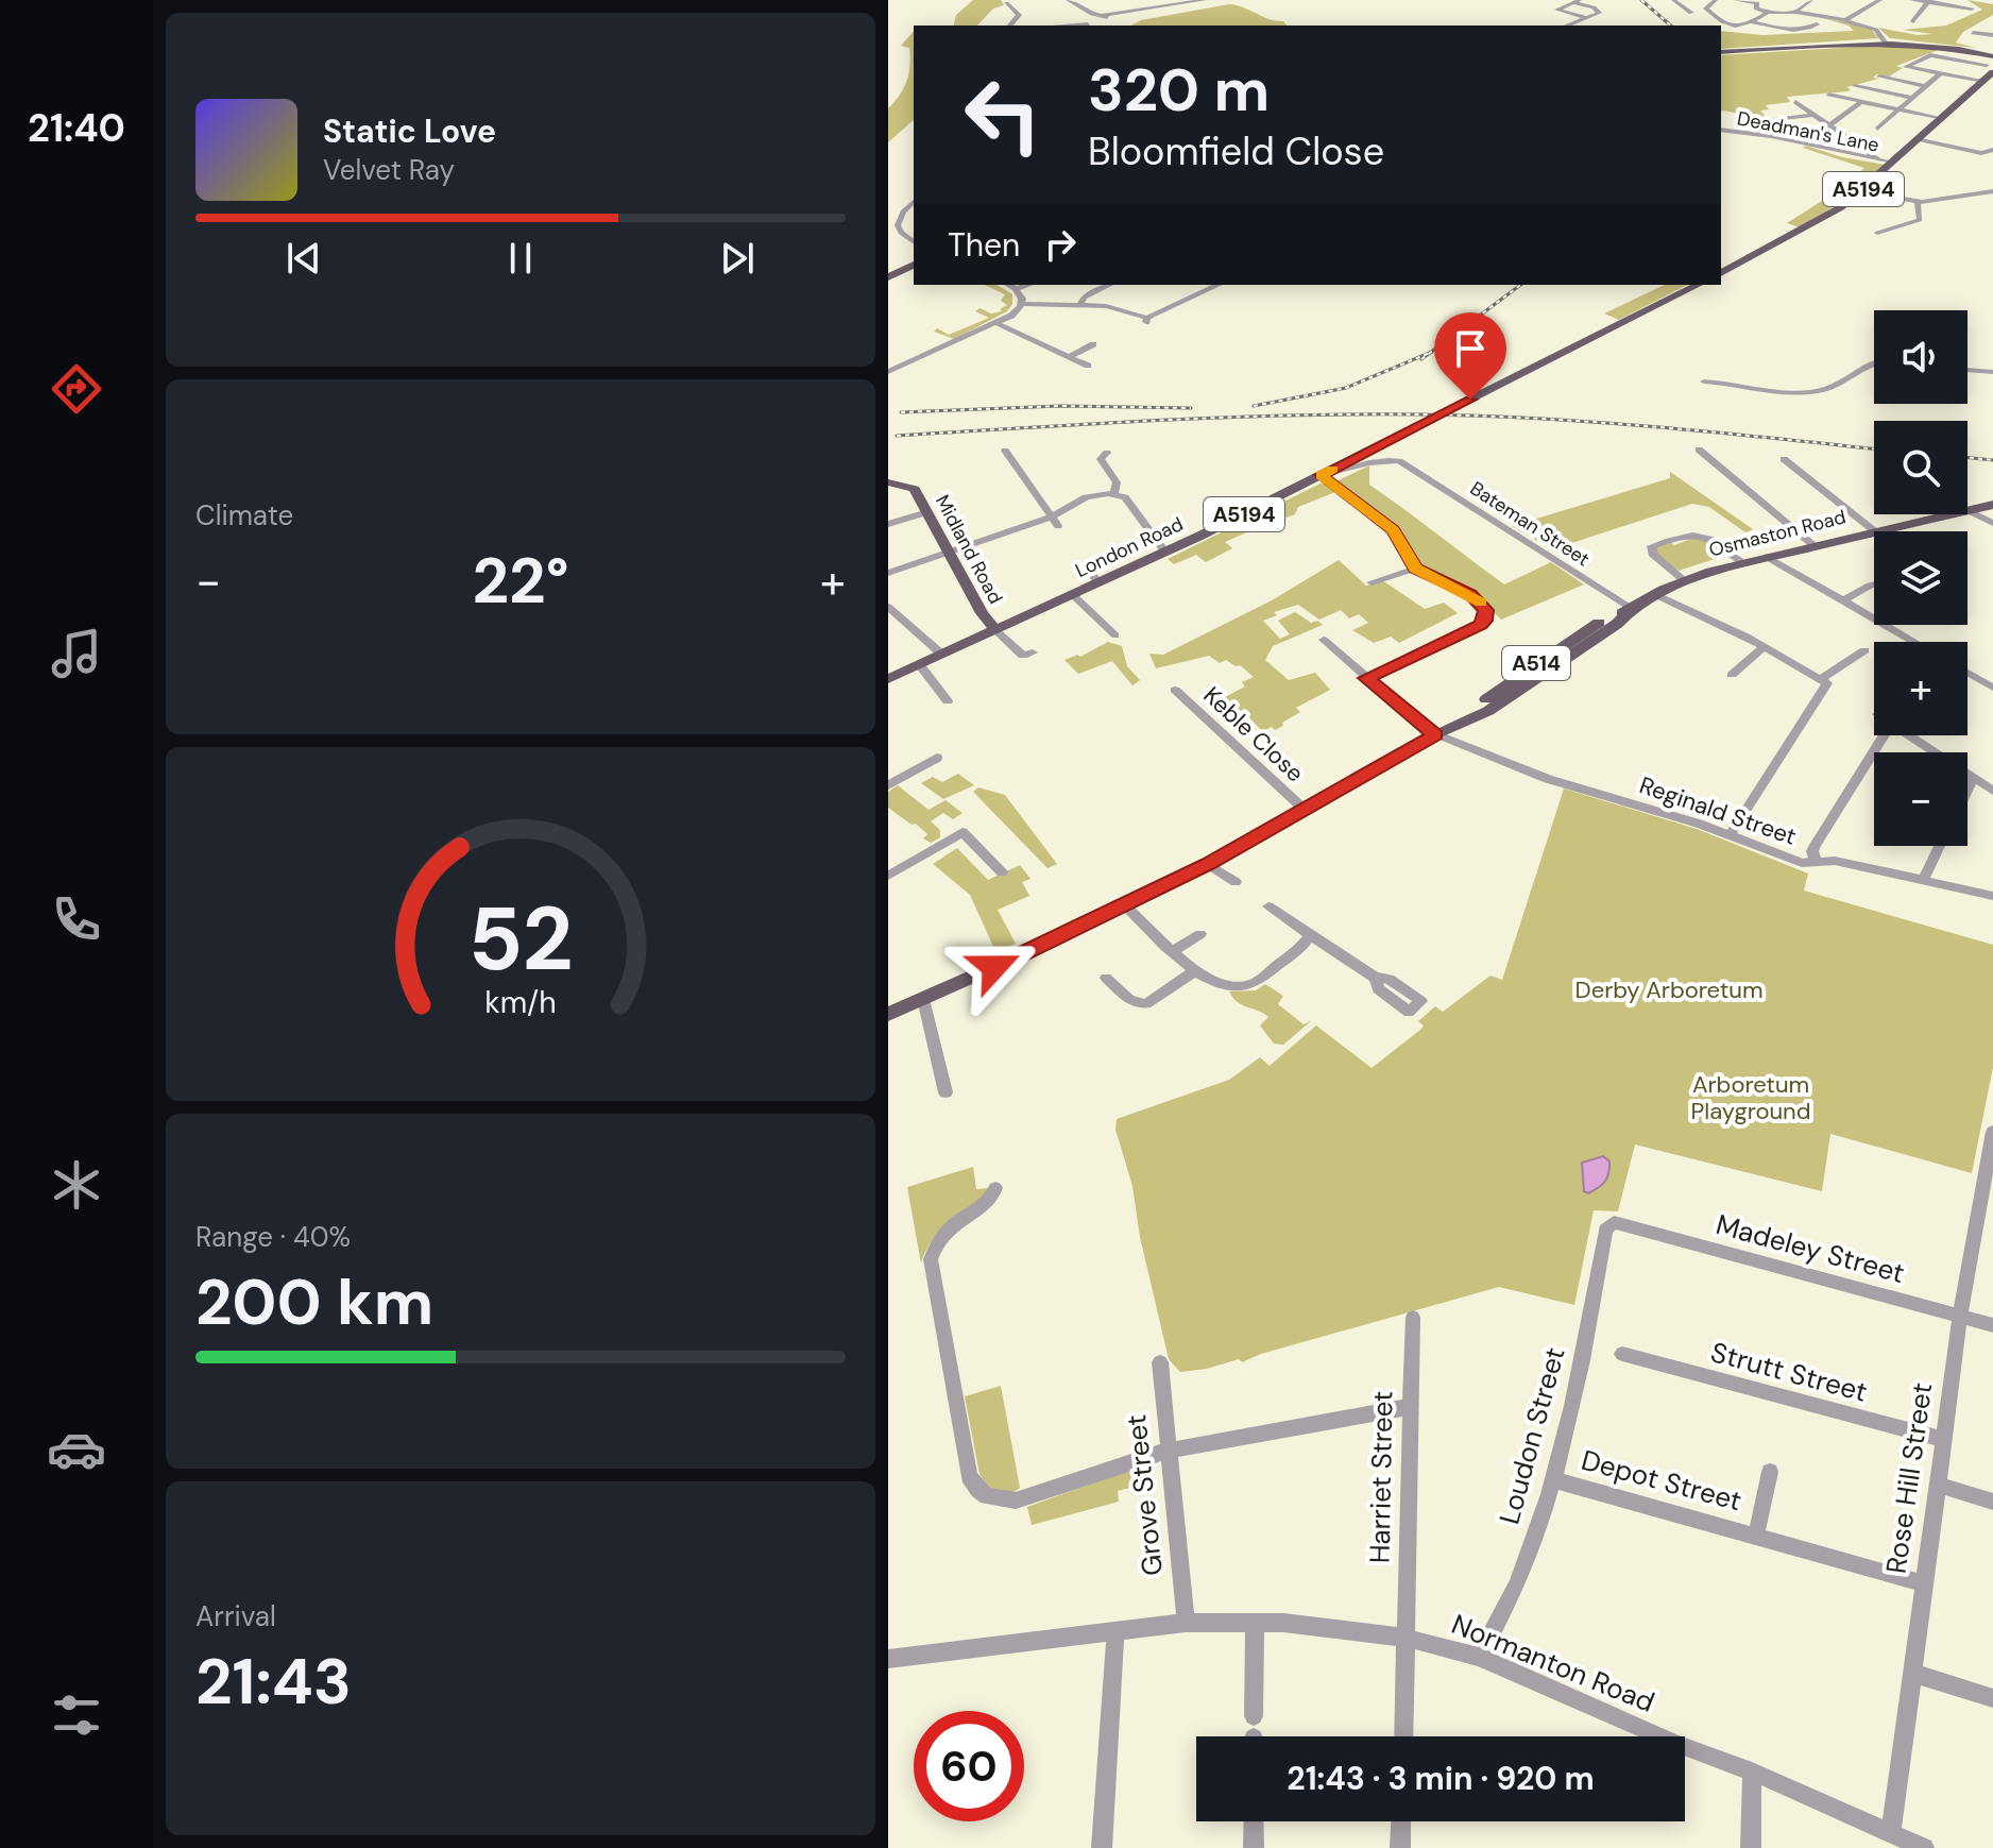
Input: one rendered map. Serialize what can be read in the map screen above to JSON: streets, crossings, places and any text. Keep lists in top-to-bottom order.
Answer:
{
  "streets": {
    "main road": [
      "A5194",
      "Osmaston Road",
      "London Road",
      "Midland Road",
      "A514"
    ],
    "street": [
      "Deadman's Lane",
      "Bateman Street",
      "Keble Close",
      "Reginald Street",
      "Madeley Street",
      "Strutt Street",
      "Loudon Street",
      "Harriet Street",
      "Rose Hill Street",
      "Depot Street",
      "Grove Street",
      "Normanton Road"
    ]
  },
  "crossings": [
    ["Deadman's Lane", "A5194"],
    ["Bateman Street", "Osmaston Road"],
    ["Bateman Street", "London Road"],
    ["Osmaston Road", "Keble Close"],
    ["Osmaston Road", "Reginald Street"],
    ["London Road", "Midland Road"],
    ["Madeley Street", "Loudon Street"],
    ["Madeley Street", "Rose Hill Street"],
    ["Strutt Street", "Rose Hill Street"],
    ["Loudon Street", "Depot Street"],
    ["Loudon Street", "Normanton Road"],
    ["Harriet Street", "Normanton Road"],
    ["Rose Hill Street", "Depot Street"],
    ["Rose Hill Street", "Normanton Road"],
    ["Grove Street", "Normanton Road"]
  ],
  "parks": ["Derby Arboretum", "Arboretum Playground"],
  "page": {
    "tabs": "21:40",
    "turn": ["320 m", "Bloomfield Close"],
    "song": ["Static Love", "Velvet Ray"],
    "then": "Then",
    "map_buttons": ["+", "−"],
    "tile": [
      "Climate",
      ["Range · 40%", "200 km"],
      ["Arrival", "21:43"]
    ],
    "heat": ["−", "22°", "+"],
    "limit": "60",
    "trip": "21:43 · 3 min · 920 m",
    "gauge": ["52", "km/h"]
  }
}
